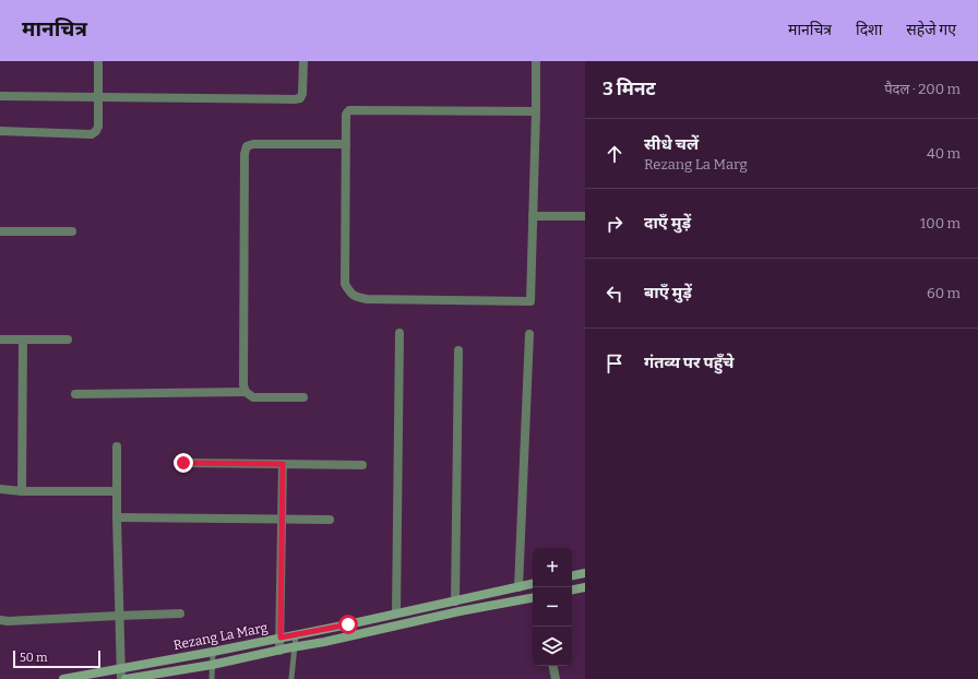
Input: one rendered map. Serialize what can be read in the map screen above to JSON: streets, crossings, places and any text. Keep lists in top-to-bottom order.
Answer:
{
  "streets": {
    "main road": ["Rezang La Marg"]
  },
  "scale_bar": "50 m",
  "page": {
    "header": "मानचित्र",
    "nav": ["मानचित्र", "दिशा", "सहेजे गए"],
    "heading": ["3 मिनट", "पैदल · 200 m"],
    "list": [
      ["सीधे चलें", "Rezang La Marg", "40 m"],
      ["दाएँ मुड़ें", "100 m"],
      ["बाएँ मुड़ें", "60 m"],
      "गंतव्य पर पहुँचे"
    ],
    "map_buttons": ["+", "−"],
    "scale": "50 m"
  }
}
